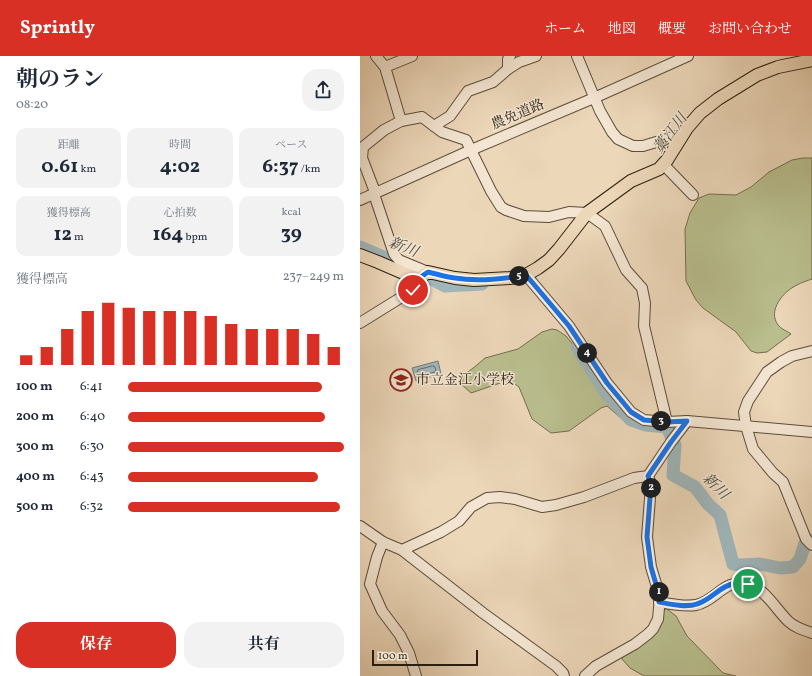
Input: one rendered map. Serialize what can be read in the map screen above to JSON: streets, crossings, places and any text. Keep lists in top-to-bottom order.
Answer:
{
  "streets": {
    "street": ["農免道路"]
  },
  "water": ["藁江川", "新川"],
  "places": {
    "school or university": ["市立金江小学校"]
  },
  "scale_bar": "100 m",
  "page": {
    "header": "Sprintly",
    "nav": [
      "ホーム",
      "地図",
      "概要",
      "お問い合わせ"
    ],
    "heading": ["朝のラン", "08:20"],
    "stats": [
      ["距離", "0.61 km"],
      ["時間", "4:02"],
      ["ペース", "6:37 /km"],
      ["獲得標高", "12 m"],
      ["心拍数", "164 bpm"],
      ["kcal", "39"]
    ],
    "chart": ["獲得標高", "237–249 m"],
    "pins": [
      "5",
      "4",
      "3",
      "2",
      "1"
    ],
    "list": [
      {
        "name": "100 m",
        "note": "6:41"
      },
      {
        "name": "200 m",
        "note": "6:40"
      },
      {
        "name": "300 m",
        "note": "6:30"
      },
      {
        "name": "400 m",
        "note": "6:43"
      },
      {
        "name": "500 m",
        "note": "6:32"
      }
    ],
    "buttons": ["保存", "共有"],
    "scale": "100 m"
  }
}
